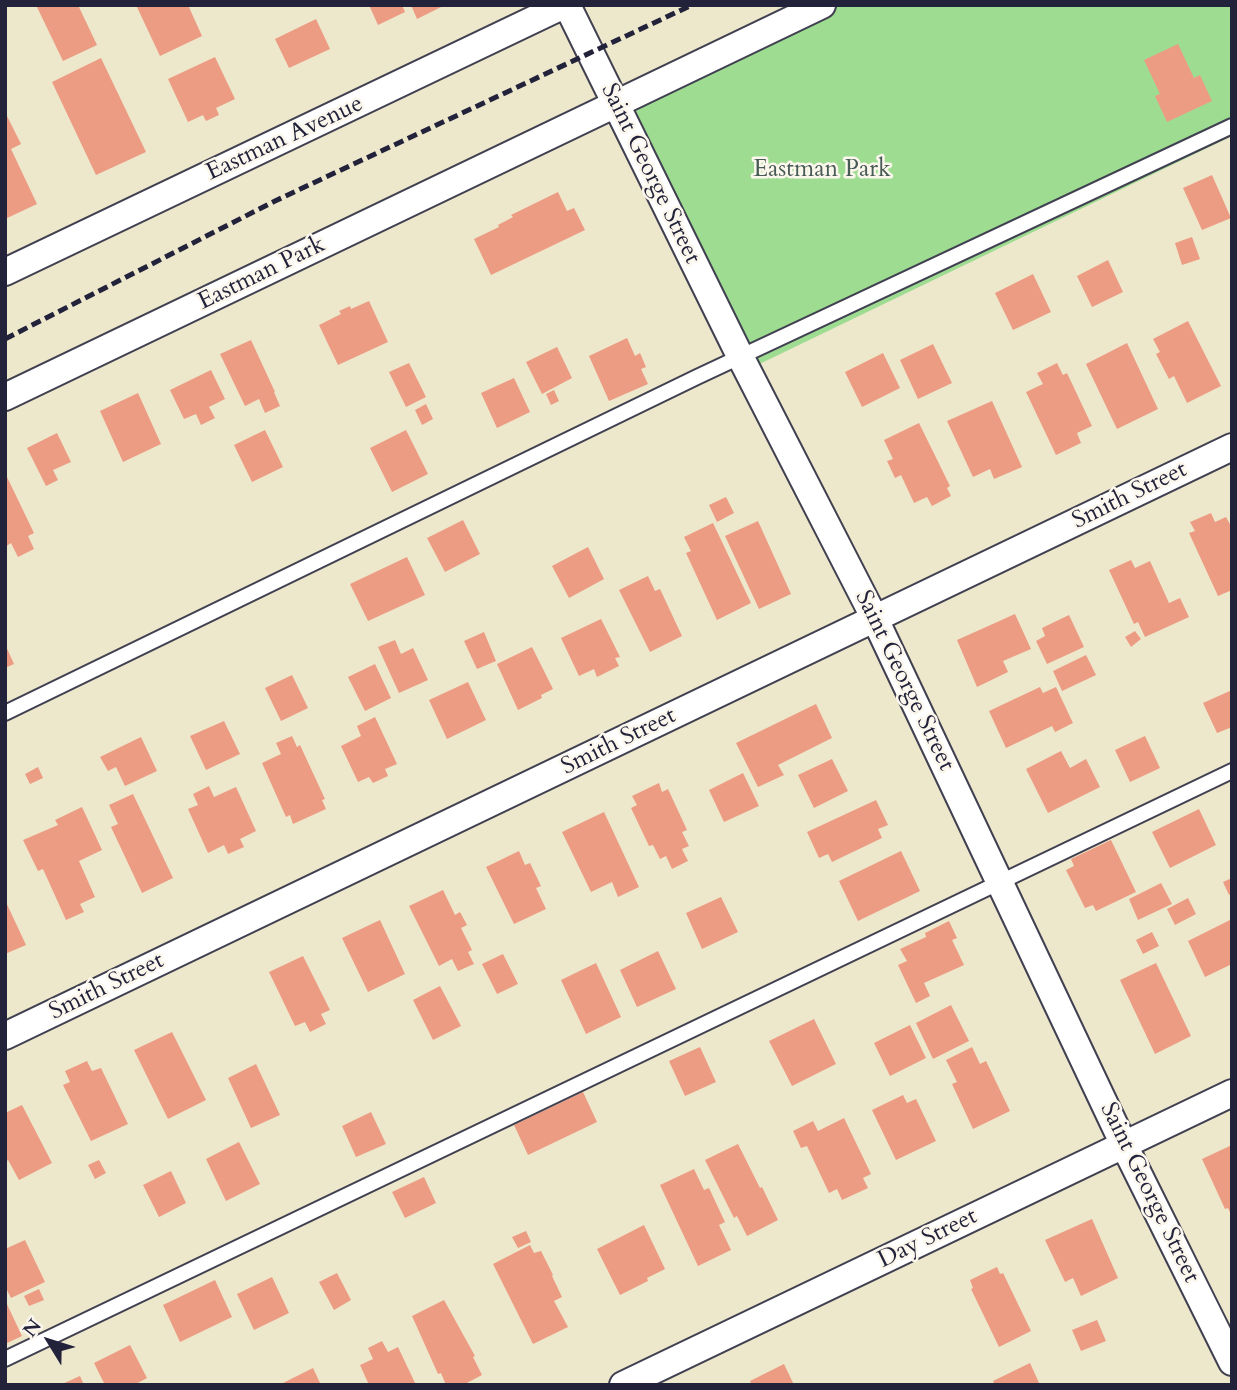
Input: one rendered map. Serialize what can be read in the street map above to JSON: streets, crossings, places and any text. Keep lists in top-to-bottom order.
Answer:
{
  "streets": {
    "street": [
      "Eastman Avenue",
      "Saint George Street",
      "Eastman Park",
      "Smith Street",
      "Day Street"
    ]
  },
  "crossings": [
    ["Eastman Avenue", "Saint George Street"],
    ["Saint George Street", "Eastman Park"],
    ["Saint George Street", "Smith Street"],
    ["Saint George Street", "Day Street"]
  ],
  "parks": ["Eastman Park"],
  "north": "top left"
}
